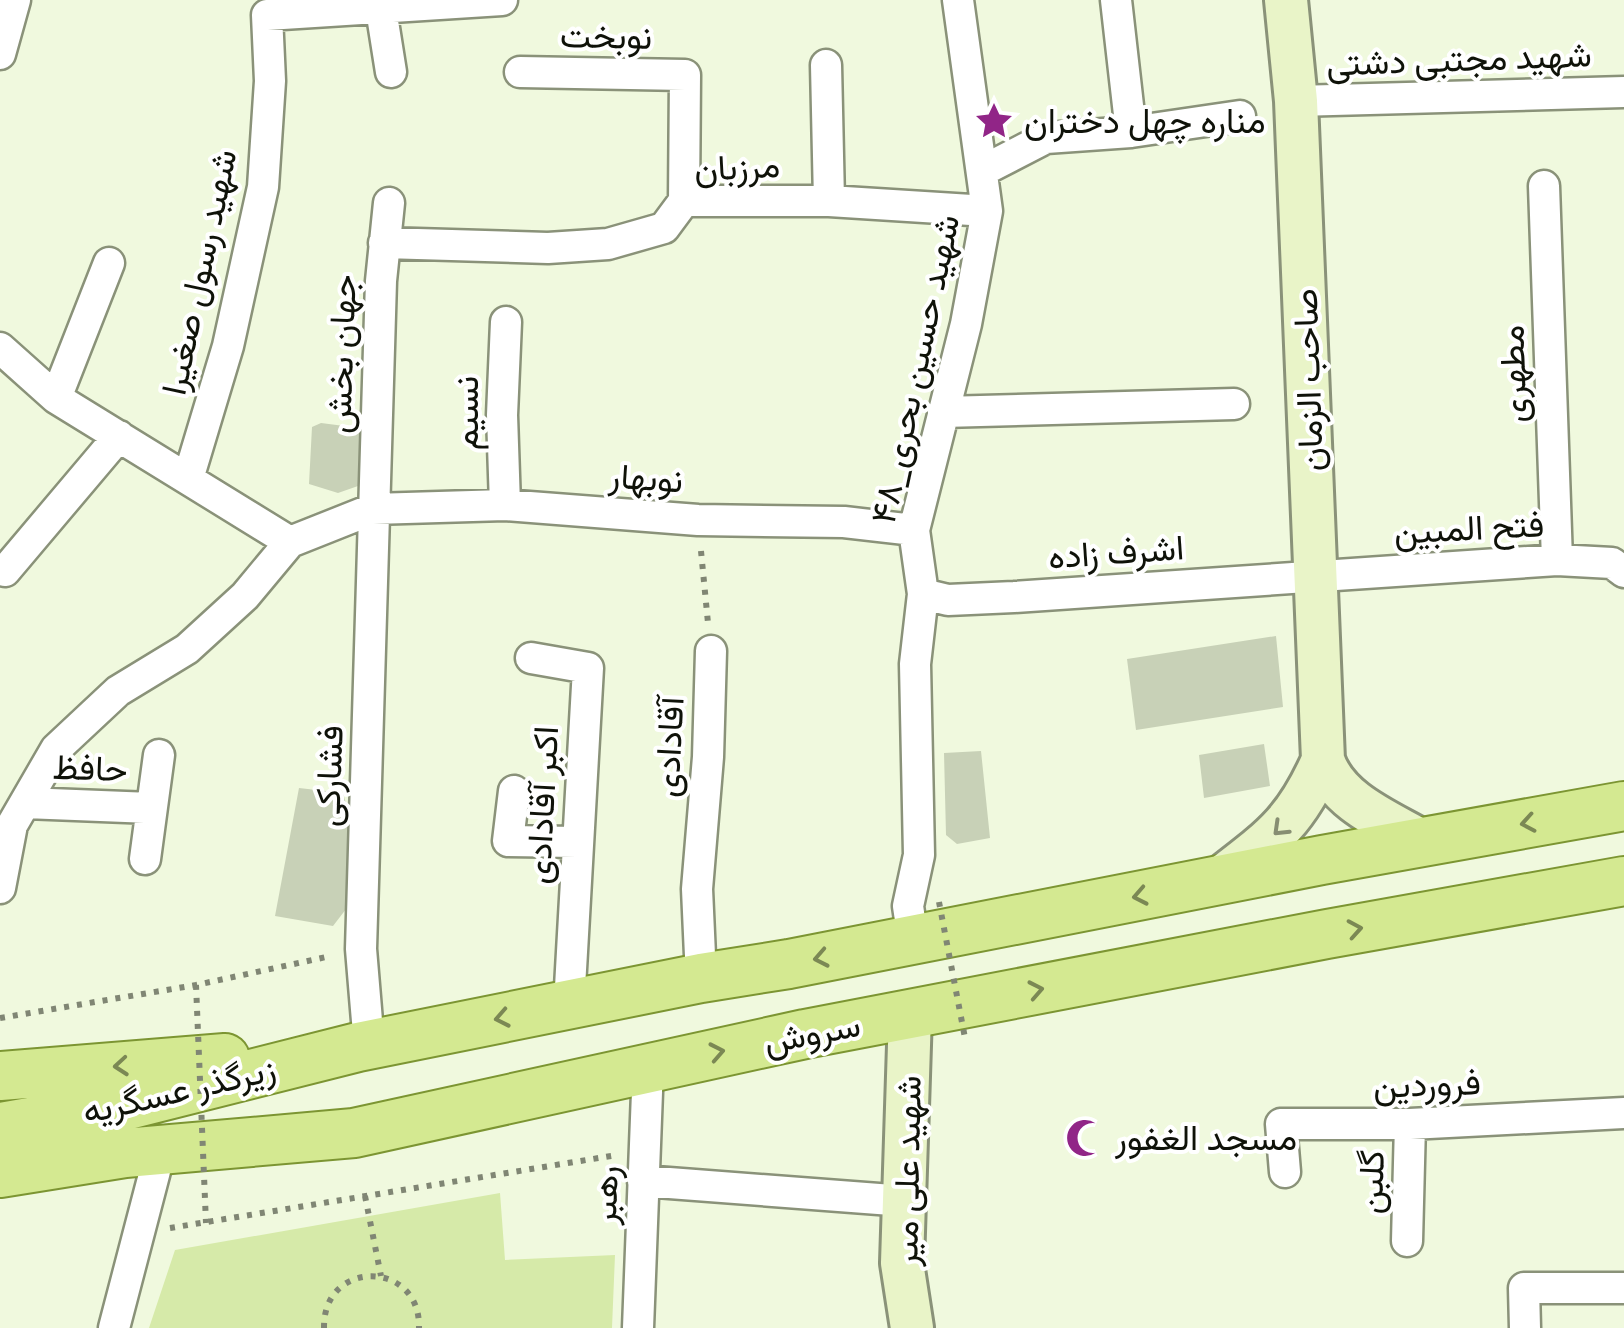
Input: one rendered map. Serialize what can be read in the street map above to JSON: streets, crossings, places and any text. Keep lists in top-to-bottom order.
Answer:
{
  "streets": {
    "main road": ["سروش", "زیرگذر عسگریه"],
    "street": [
      "نوبخت",
      "شهید مجتبی دشتی",
      "مرزبان",
      "شهید رسول صغیرا",
      "جهان بخش",
      "۴۸_شهید حسین بحری",
      "مطهری",
      "صاحب الزمان",
      "نسیم",
      "نوبهار",
      "فتح المبین",
      "اشرف زاده",
      "آقادادی",
      "حافظ",
      "فشارکی",
      "اکبر آقادادی",
      "فروردین",
      "شهید علی میر",
      "گلبن",
      "رهبر"
    ]
  },
  "crossings": [
    ["نوبخت", "مرزبان"],
    ["شهید مجتبی دشتی", "صاحب الزمان"],
    ["مرزبان", "جهان بخش"],
    ["مرزبان", "۴۸_شهید حسین بحری"],
    ["جهان بخش", "نوبهار"],
    ["جهان بخش", "فشارکی"],
    ["۴۸_شهید حسین بحری", "نوبهار"],
    ["۴۸_شهید حسین بحری", "اشرف زاده"],
    ["۴۸_شهید حسین بحری", "سروش"],
    ["مطهری", "فتح المبین"],
    ["صاحب الزمان", "فتح المبین"],
    ["صاحب الزمان", "اشرف زاده"],
    ["صاحب الزمان", "سروش"],
    ["نسیم", "نوبهار"],
    ["نوبهار", "آقادادی"],
    ["نوبهار", "فشارکی"],
    ["فتح المبین", "اشرف زاده"],
    ["آقادادی", "سروش"],
    ["فشارکی", "سروش"],
    ["فشارکی", "زیرگذر عسگریه"],
    ["اکبر آقادادی", "سروش"],
    ["سروش", "زیرگذر عسگریه"],
    ["سروش", "شهید علی میر"],
    ["سروش", "رهبر"],
    ["فروردین", "گلبن"]
  ],
  "places": {
    "place": ["مناره چهل دختران"],
    "mosque": ["مسجد الغفور"]
  }
}
